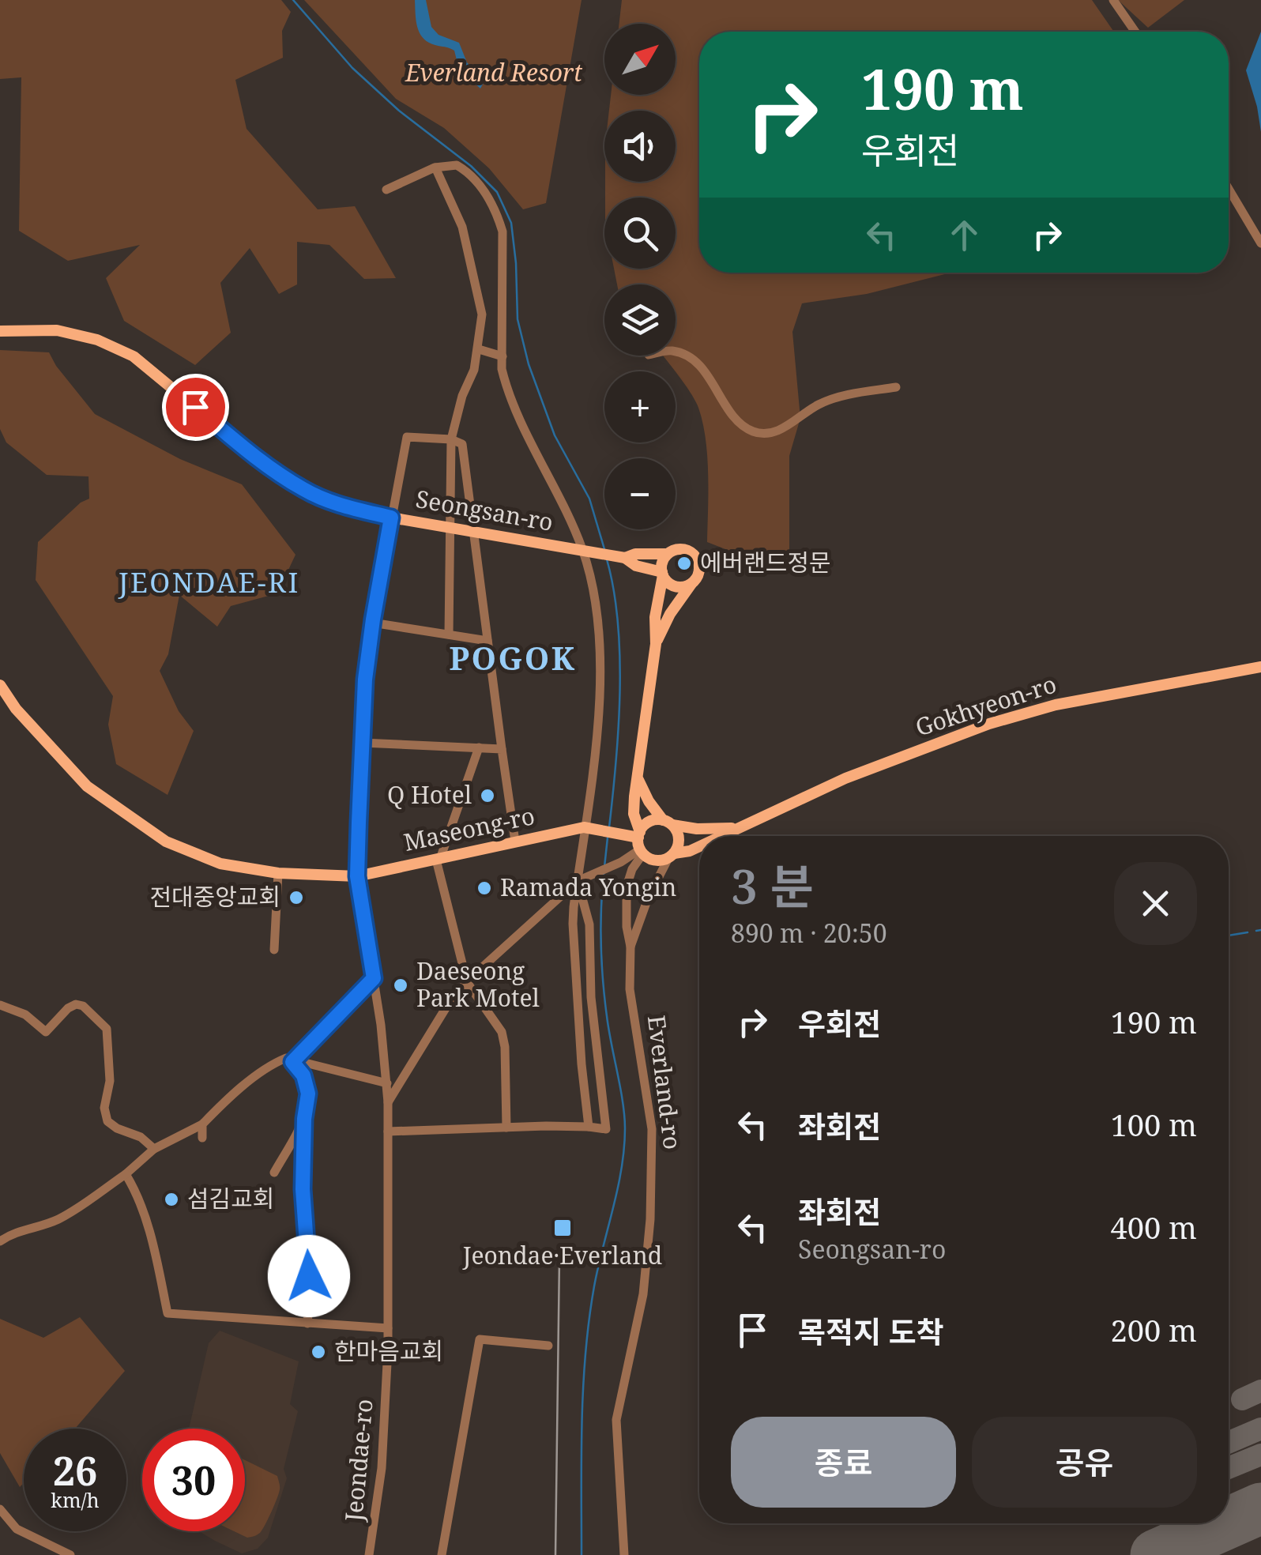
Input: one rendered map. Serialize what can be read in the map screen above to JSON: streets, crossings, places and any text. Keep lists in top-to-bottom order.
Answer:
{
  "streets": {
    "main road": ["Seongsan-ro", "Gokhyeon-ro", "Maseong-ro"],
    "street": ["Everland-ro", "Jeondae-ro"]
  },
  "crossings": [
    ["Seongsan-ro", "Jeondae-ro"],
    ["Gokhyeon-ro", "Everland-ro"],
    ["Maseong-ro", "Jeondae-ro"]
  ],
  "districts": ["JEONDAE-RI", "POGOK"],
  "parks": ["Everland Resort"],
  "places": {
    "other": [
      "에버랜드정문",
      "Q Hotel",
      "Ramada Yongin",
      "전대중앙교회",
      "Daeseong Park Motel",
      "섬김교회",
      "한마음교회"
    ],
    "transit": ["Jeondae·Everland"]
  },
  "north": "top right",
  "page": {
    "map_buttons": ["+", "−"],
    "turn": ["190 m", "우회전"],
    "heading": ["3 분", "890 m · 20:50"],
    "list": [
      {
        "name": "우회전",
        "value": "190 m"
      },
      {
        "name": "좌회전",
        "value": "100 m"
      },
      {
        "name": "좌회전",
        "note": "Seongsan-ro",
        "value": "400 m"
      },
      {
        "name": "목적지 도착",
        "value": "200 m"
      }
    ],
    "buttons": ["종료", "공유"],
    "speed": "26 km/h",
    "limit": "30"
  }
}
